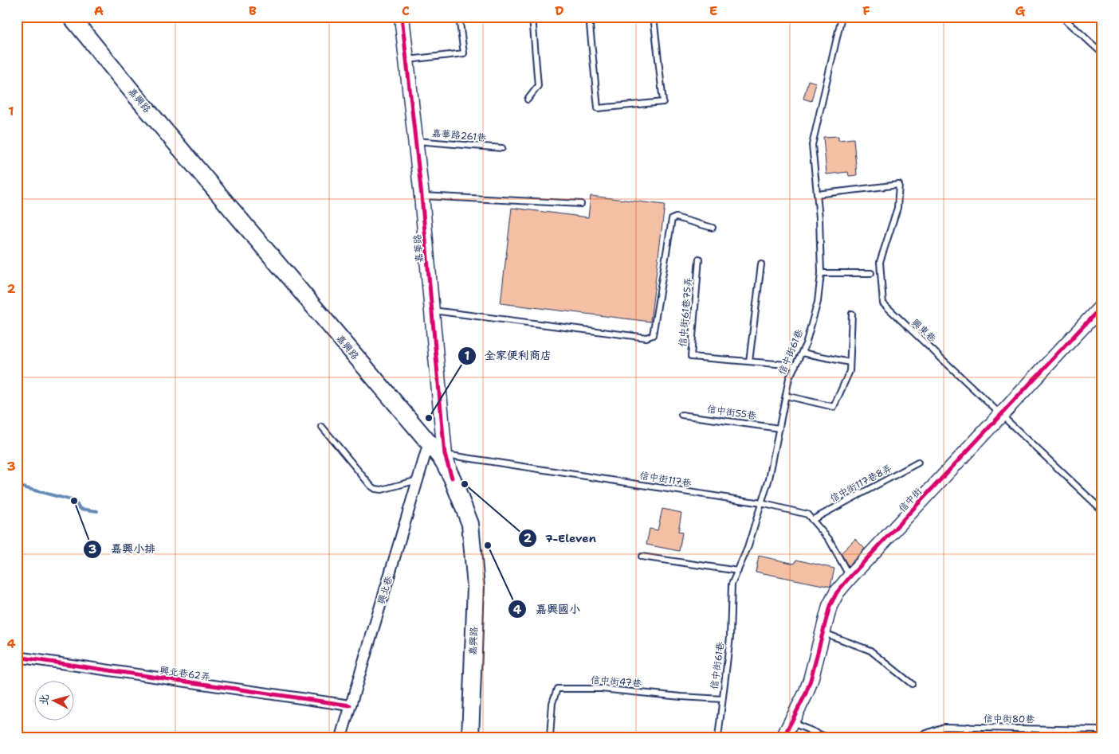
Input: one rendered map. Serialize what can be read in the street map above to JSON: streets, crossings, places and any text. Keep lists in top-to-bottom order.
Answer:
{
  "streets": {
    "main road": ["嘉興路"],
    "street": [
      "嘉華路",
      "信中街",
      "興北巷",
      "興北巷62弄"
    ],
    "lane": [
      "嘉華路261巷",
      "信中街61巷75弄",
      "興東巷",
      "信中街61巷",
      "信中街55巷",
      "信中街117巷",
      "信中街117巷8弄",
      "信中街47巷",
      "信中街80巷"
    ]
  },
  "crossings": [
    ["嘉興路", "嘉華路"],
    ["嘉興路", "興北巷"],
    ["嘉華路261巷", "嘉華路"],
    ["嘉華路", "信中街117巷"],
    ["信中街61巷75弄", "信中街61巷"],
    ["興東巷", "信中街61巷"],
    ["興東巷", "信中街"],
    ["信中街61巷", "信中街55巷"],
    ["信中街61巷", "信中街117巷"],
    ["信中街61巷", "信中街47巷"],
    ["信中街117巷", "信中街117巷8弄"],
    ["信中街117巷", "信中街"],
    ["興北巷", "興北巷62弄"]
  ],
  "places": [
    "全家便利商店",
    "7-Eleven",
    "嘉興小排",
    "嘉興國小"
  ],
  "north": "left",
  "grid": {
    "columns": [
      "A",
      "B",
      "C",
      "D",
      "E",
      "F",
      "G"
    ],
    "rows": [
      "1",
      "2",
      "3",
      "4"
    ]
  }
}
